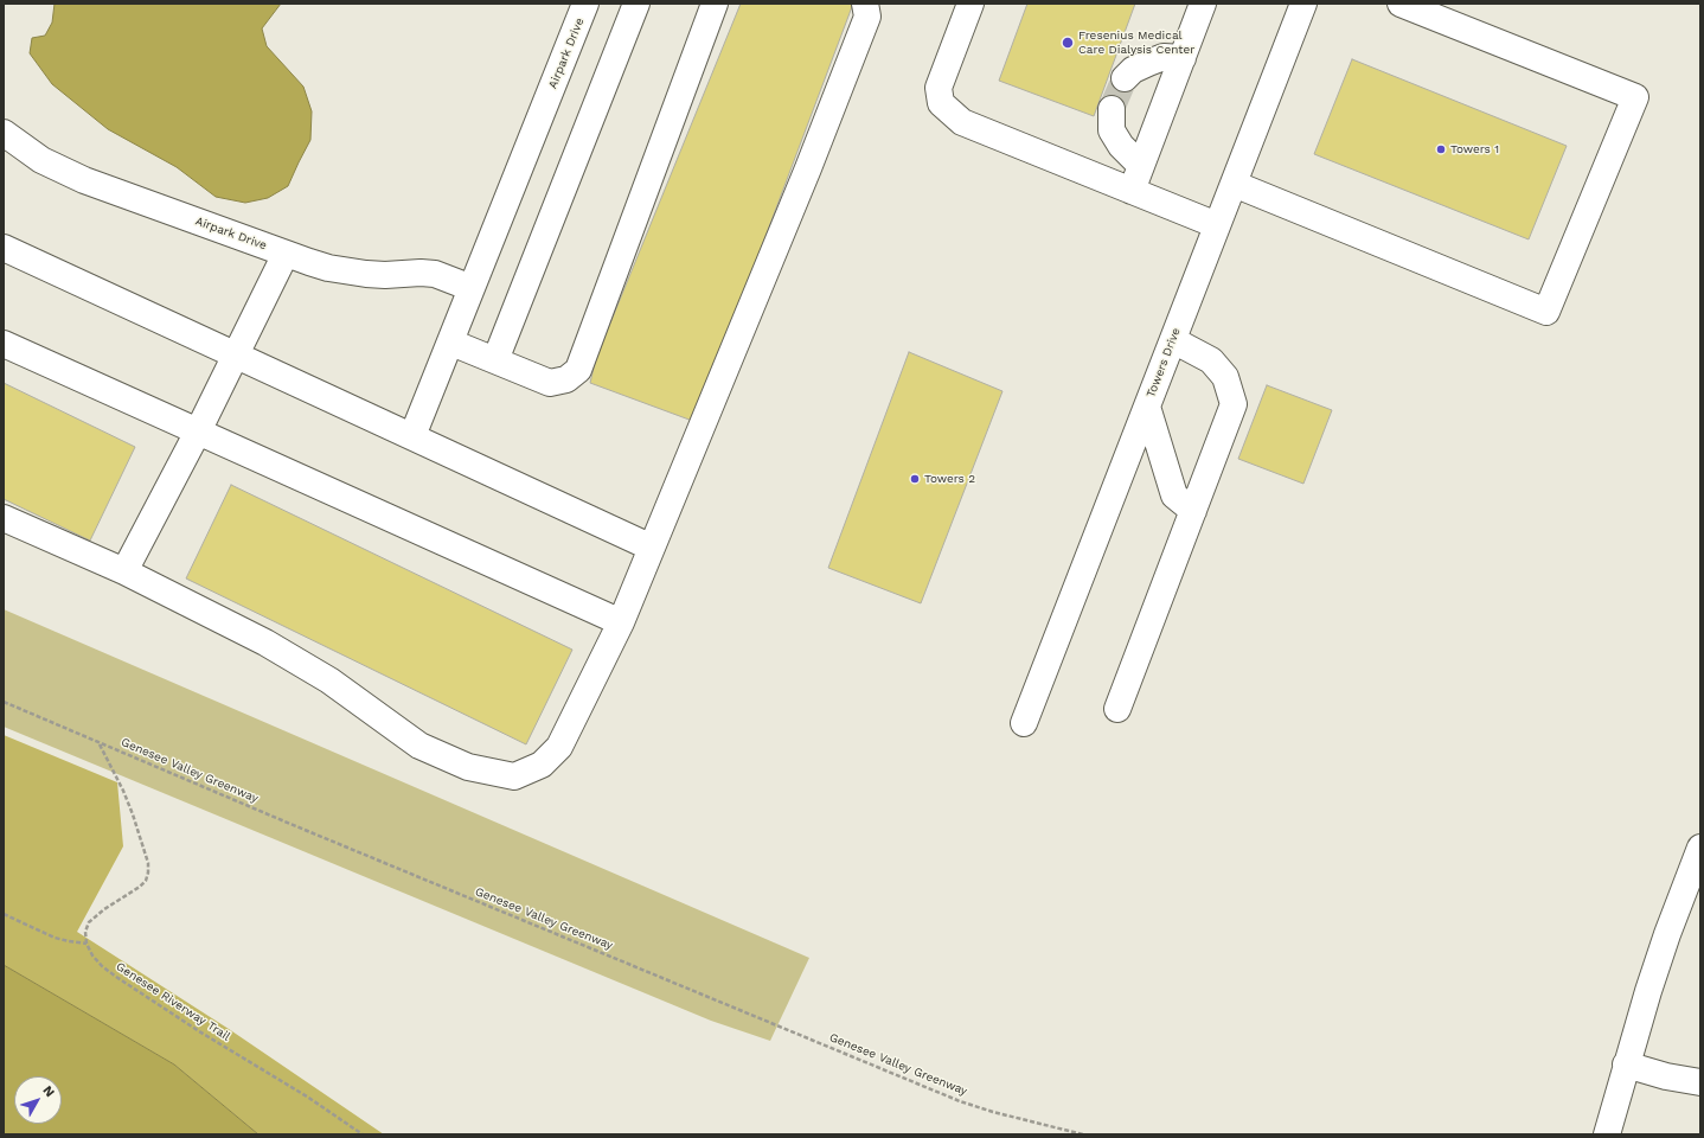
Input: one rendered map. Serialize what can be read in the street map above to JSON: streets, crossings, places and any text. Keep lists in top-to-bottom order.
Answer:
{
  "streets": {
    "street": ["Airpark Drive", "Towers Drive"],
    "path": ["Genesee Valley Greenway", "Genesee Riverway Trail"]
  },
  "places": ["Fresenius Medical Care Dialysis Center", "Towers 1", "Towers 2"],
  "north": "top right"
}
